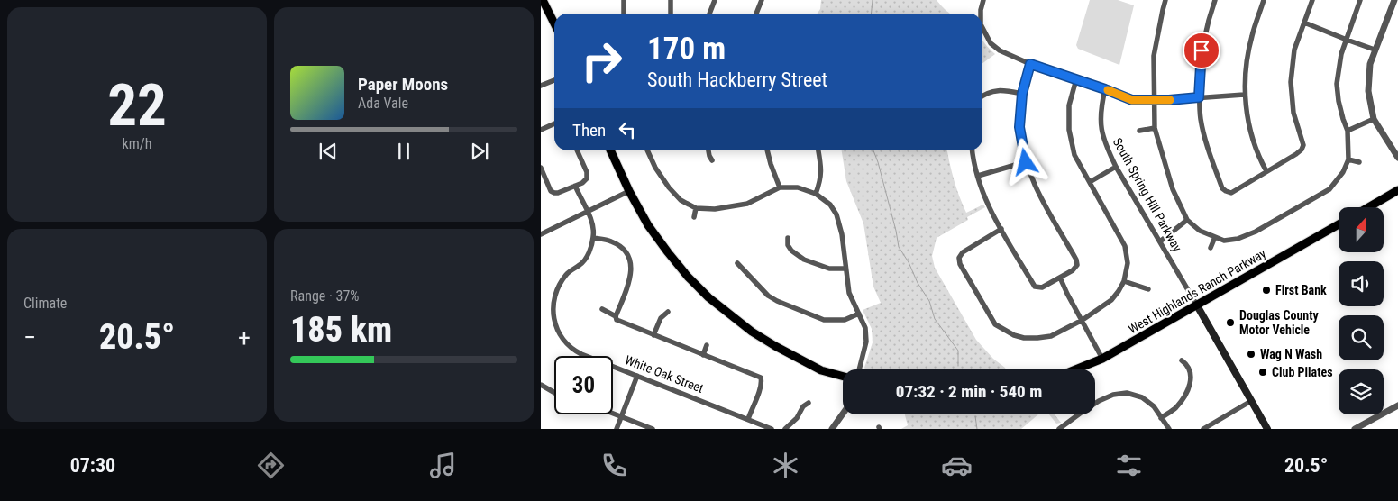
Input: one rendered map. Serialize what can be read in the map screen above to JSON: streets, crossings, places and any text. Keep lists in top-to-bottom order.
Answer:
{
  "streets": {
    "main road": ["West Highlands Ranch Parkway"],
    "street": ["South Spring Hill Parkway", "White Oak Street"]
  },
  "crossings": [
    ["South Spring Hill Parkway", "West Highlands Ranch Parkway"]
  ],
  "places": [
    "First Bank",
    "Douglas County Motor Vehicle",
    "Wag N Wash",
    "Club Pilates"
  ],
  "north": "top",
  "page": {
    "tile": [
      ["22", "km/h"],
      "Climate",
      ["Range · 37%", "185 km"]
    ],
    "turn": ["170 m", "South Hackberry Street"],
    "song": ["Paper Moons", "Ada Vale"],
    "then": "Then",
    "heat": ["−", "20.5°", "+"],
    "limit": "30",
    "trip": "07:32 · 2 min · 540 m",
    "tabs": ["07:30", "20.5°"]
  }
}
